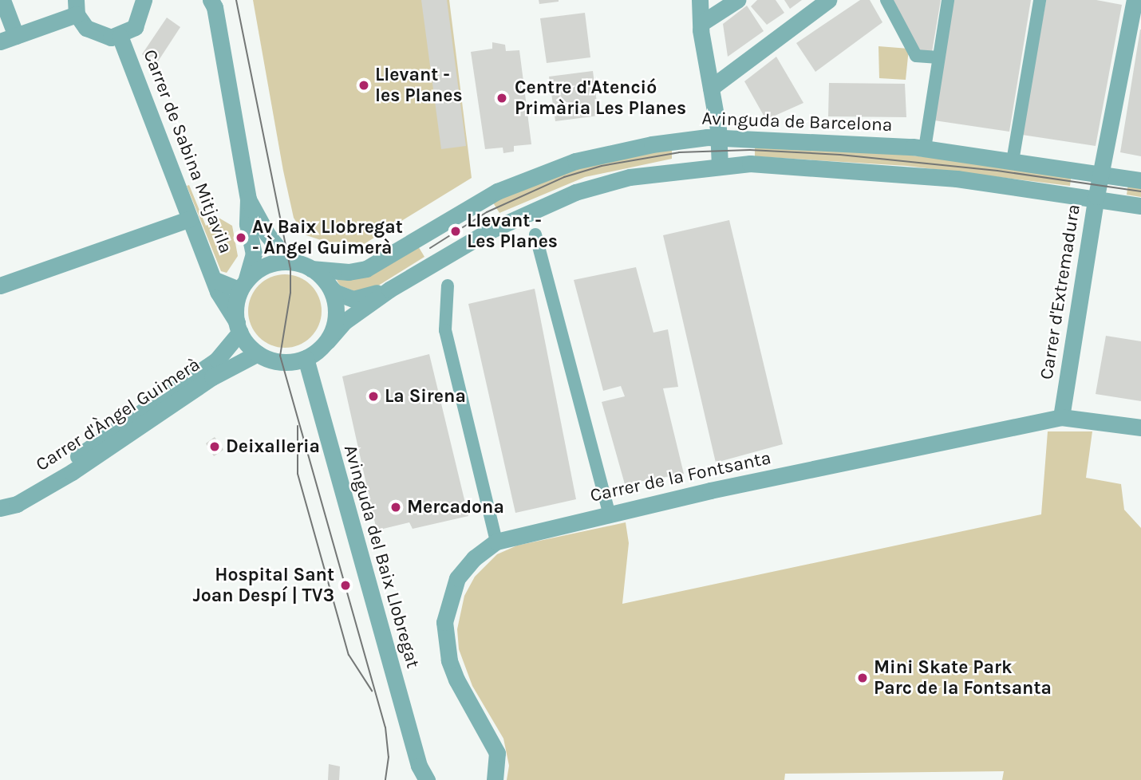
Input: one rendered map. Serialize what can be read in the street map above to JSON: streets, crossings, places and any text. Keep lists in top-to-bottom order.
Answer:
{
  "streets": {
    "street": [
      "Avinguda de Barcelona",
      "Carrer de Sabina Mitjavila",
      "Carrer d'Extremadura",
      "Carrer d'Àngel Guimerà",
      "Carrer de la Fontsanta",
      "Avinguda del Baix Llobregat"
    ]
  },
  "crossings": [
    ["Avinguda de Barcelona", "Carrer de Sabina Mitjavila"],
    ["Avinguda de Barcelona", "Carrer d'Extremadura"],
    ["Avinguda de Barcelona", "Carrer d'Àngel Guimerà"],
    ["Avinguda de Barcelona", "Avinguda del Baix Llobregat"],
    ["Carrer de Sabina Mitjavila", "Carrer d'Àngel Guimerà"],
    ["Carrer de Sabina Mitjavila", "Avinguda del Baix Llobregat"],
    ["Carrer d'Extremadura", "Carrer de la Fontsanta"],
    ["Carrer d'Àngel Guimerà", "Avinguda del Baix Llobregat"]
  ],
  "places": [
    "Llevant - les Planes",
    "Centre d'Atenció Primària Les Planes",
    "Llevant - Les Planes",
    "Av Baix Llobregat - Àngel Guimerà",
    "La Sirena",
    "Deixalleria",
    "Mercadona",
    "Hospital Sant Joan Despí | TV3",
    "Mini Skate Park Parc de la Fontsanta"
  ]
}
